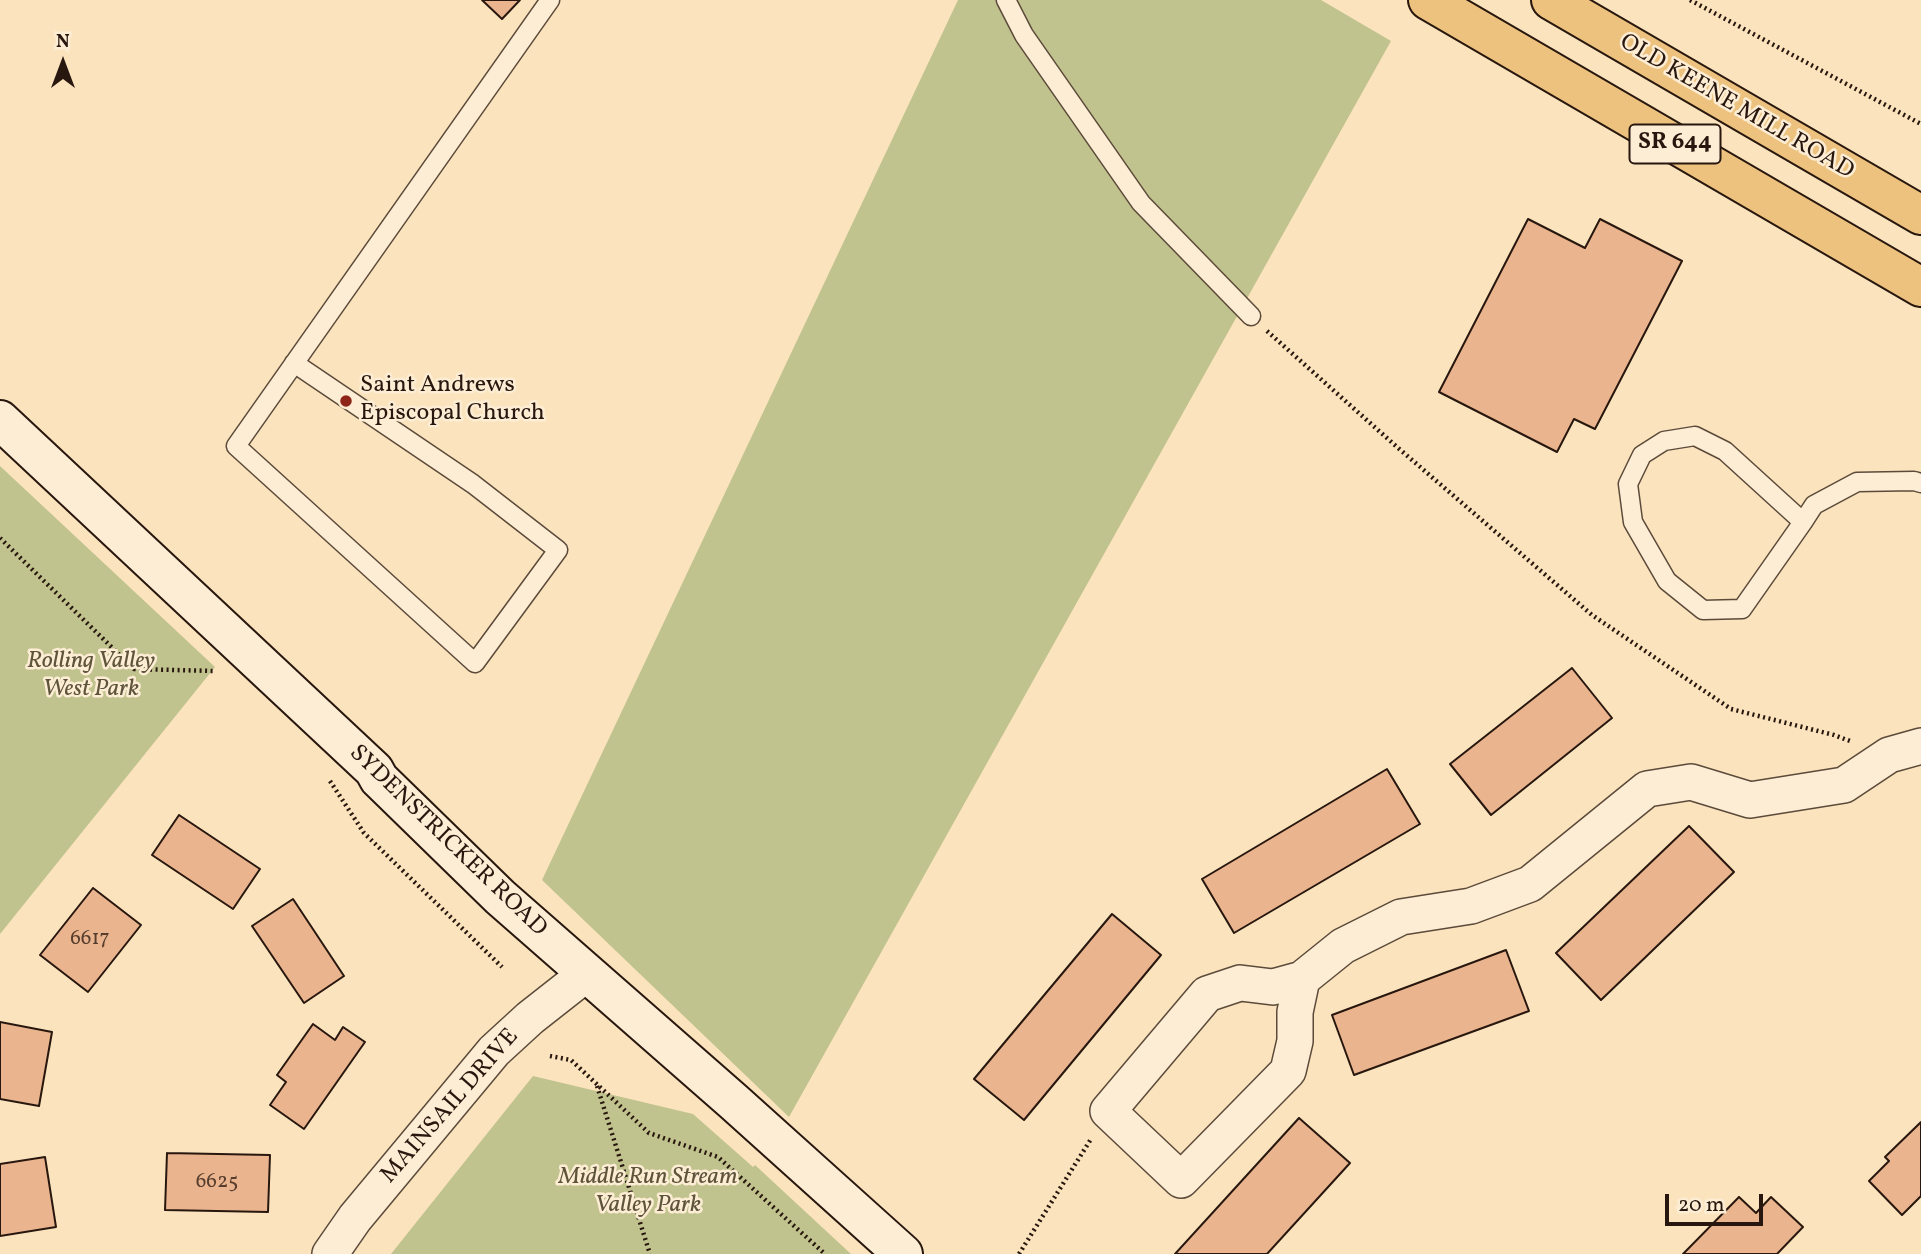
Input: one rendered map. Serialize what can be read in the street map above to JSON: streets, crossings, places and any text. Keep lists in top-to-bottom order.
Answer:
{
  "streets": {
    "main road": ["OLD KEENE MILL ROAD", "SR 644", "SYDENSTRICKER ROAD"],
    "street": ["MAINSAIL DRIVE"]
  },
  "crossings": [
    ["SYDENSTRICKER ROAD", "MAINSAIL DRIVE"]
  ],
  "parks": ["Rolling Valley West Park", "Middle Run Stream Valley Park"],
  "places": ["Saint Andrews Episcopal Church"],
  "house_numbers": ["6617", "6625"],
  "scale_bar": "20 m",
  "north": "top"
}
